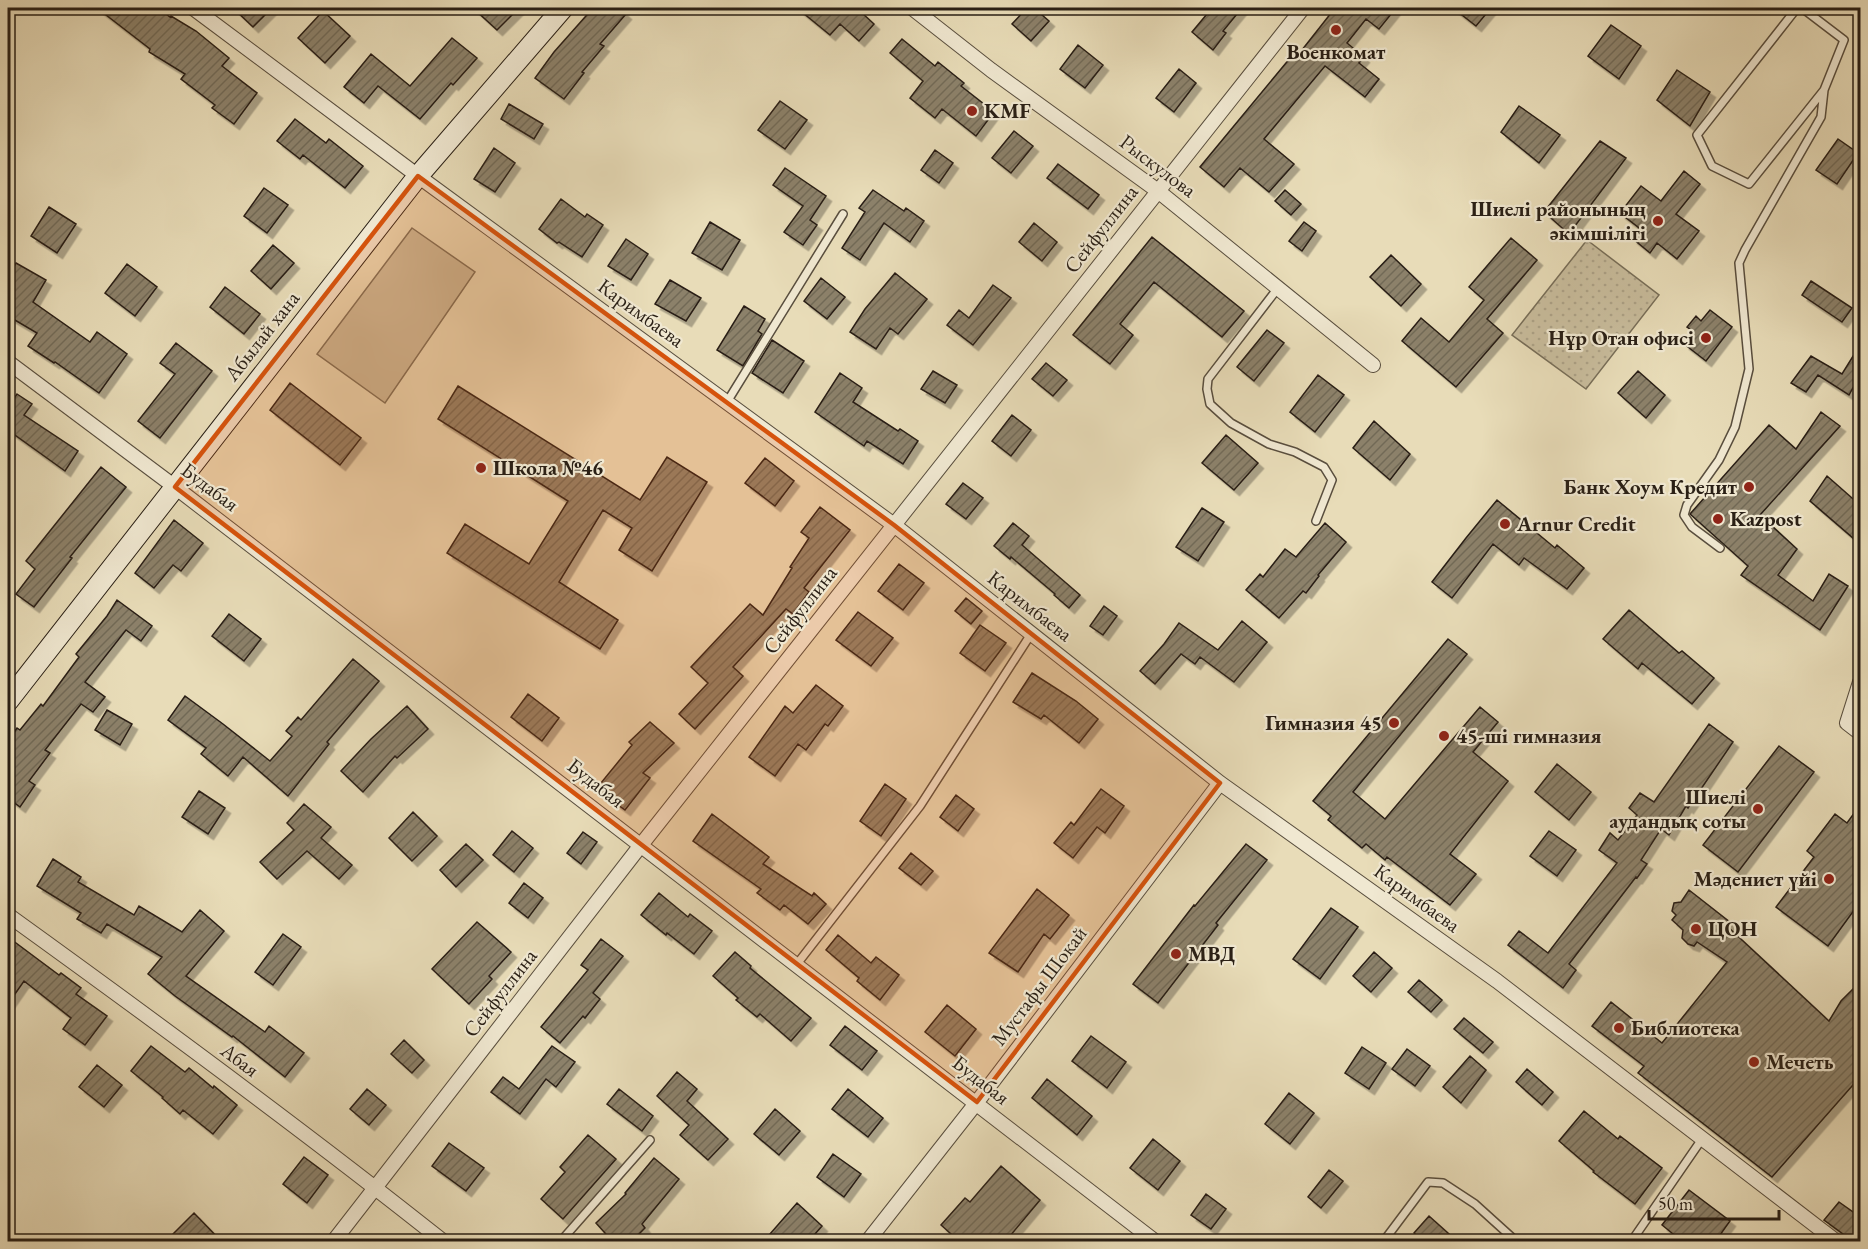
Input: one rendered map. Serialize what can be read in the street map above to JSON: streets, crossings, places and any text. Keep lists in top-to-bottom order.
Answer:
{
  "streets": {
    "main road": ["Абылай хана"],
    "street": [
      "Рыскулова",
      "Сейфуллина",
      "Каримбаева",
      "Будабая",
      "Мустафы Шокай",
      "Абая"
    ]
  },
  "crossings": [
    ["Рыскулова", "Сейфуллина"],
    ["Сейфуллина", "Каримбаева"],
    ["Сейфуллина", "Будабая"],
    ["Сейфуллина", "Абая"],
    ["Каримбаева", "Абылай хана"],
    ["Каримбаева", "Мустафы Шокай"],
    ["Абылай хана", "Будабая"],
    ["Будабая", "Мустафы Шокай"]
  ],
  "places": [
    "Военкомат",
    "KMF",
    "Шиелі районының әкімшілігі",
    "Нұр Отан офисі",
    "Школа №46",
    "Банк Хоум Кредит",
    "Kazpost",
    "Arnur Credit",
    "Гимназия 45",
    "45-ші гимназия",
    "Шиелі аудандық соты",
    "Мәдениет үйі",
    "ЦОН",
    "МВД",
    "Библиотека",
    "Мечеть"
  ],
  "scale_bar": "50 m"
}
